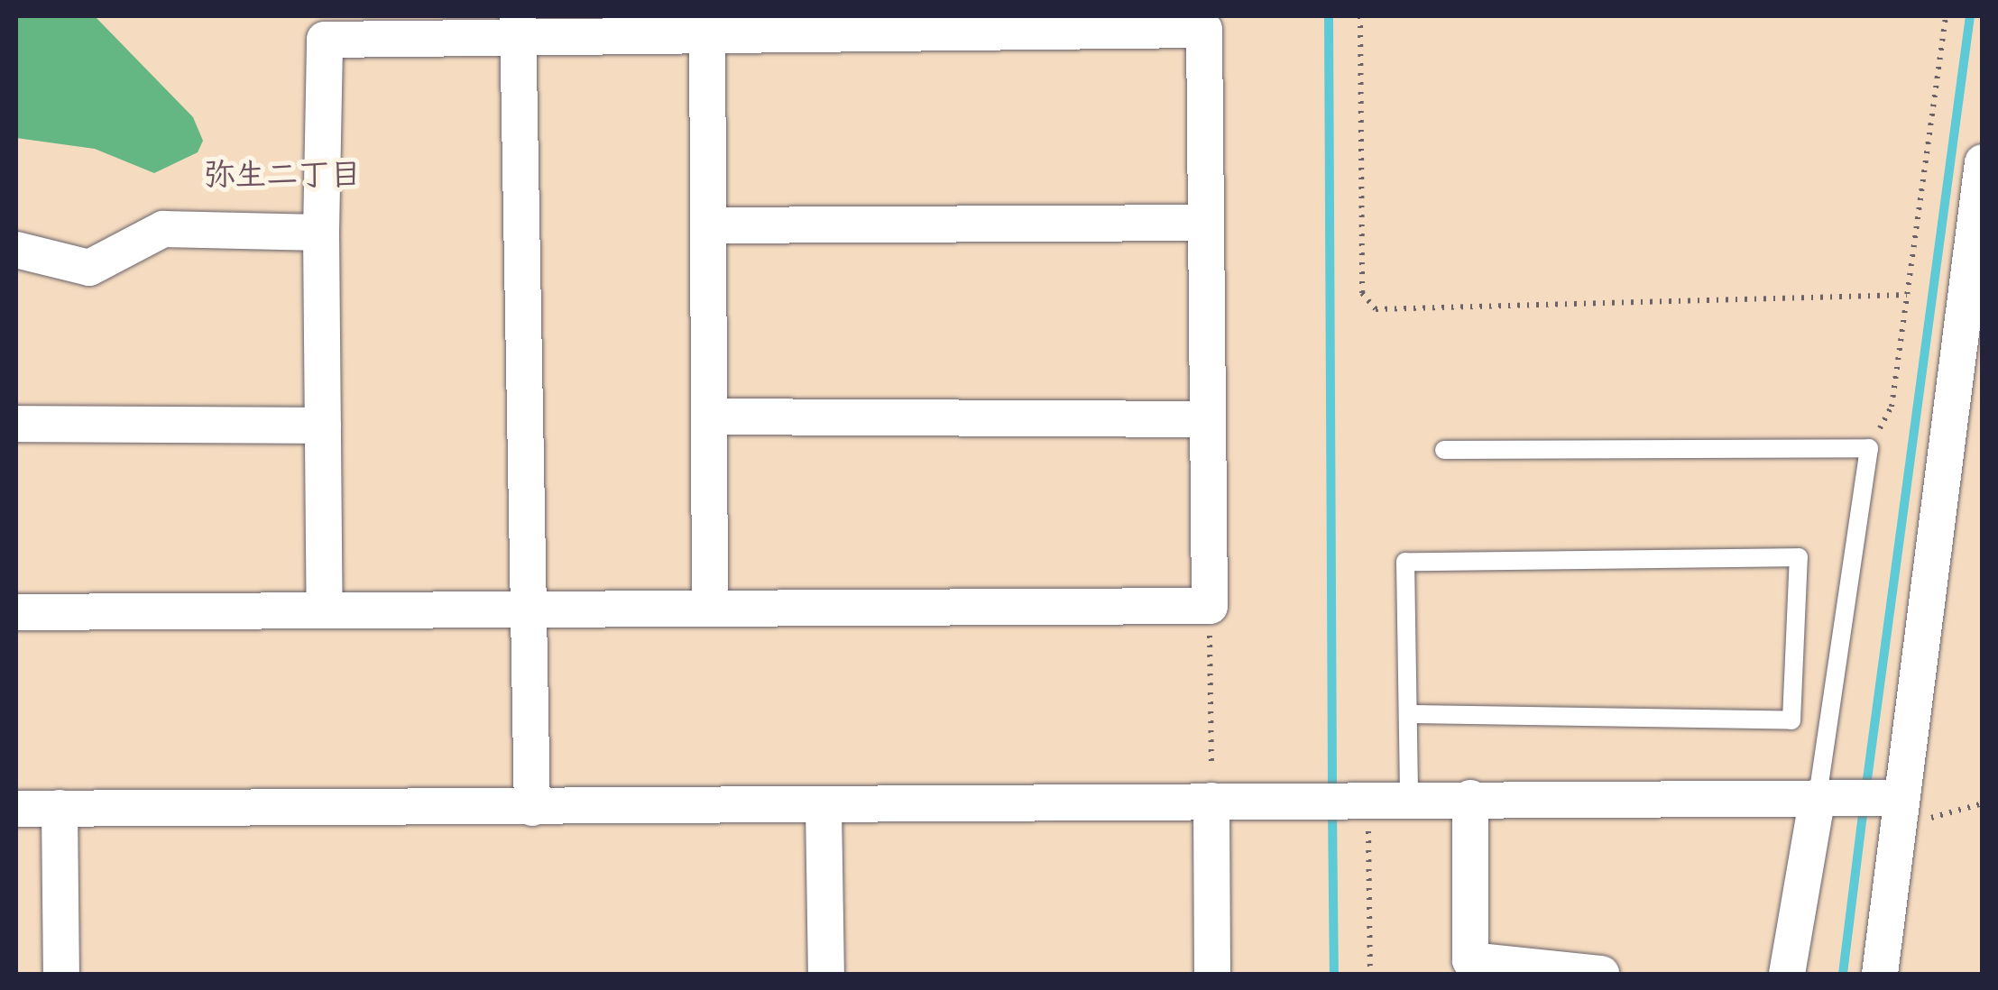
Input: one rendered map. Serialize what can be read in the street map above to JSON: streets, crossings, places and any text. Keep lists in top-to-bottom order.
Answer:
{
  "districts": ["弥生二丁目"]
}
